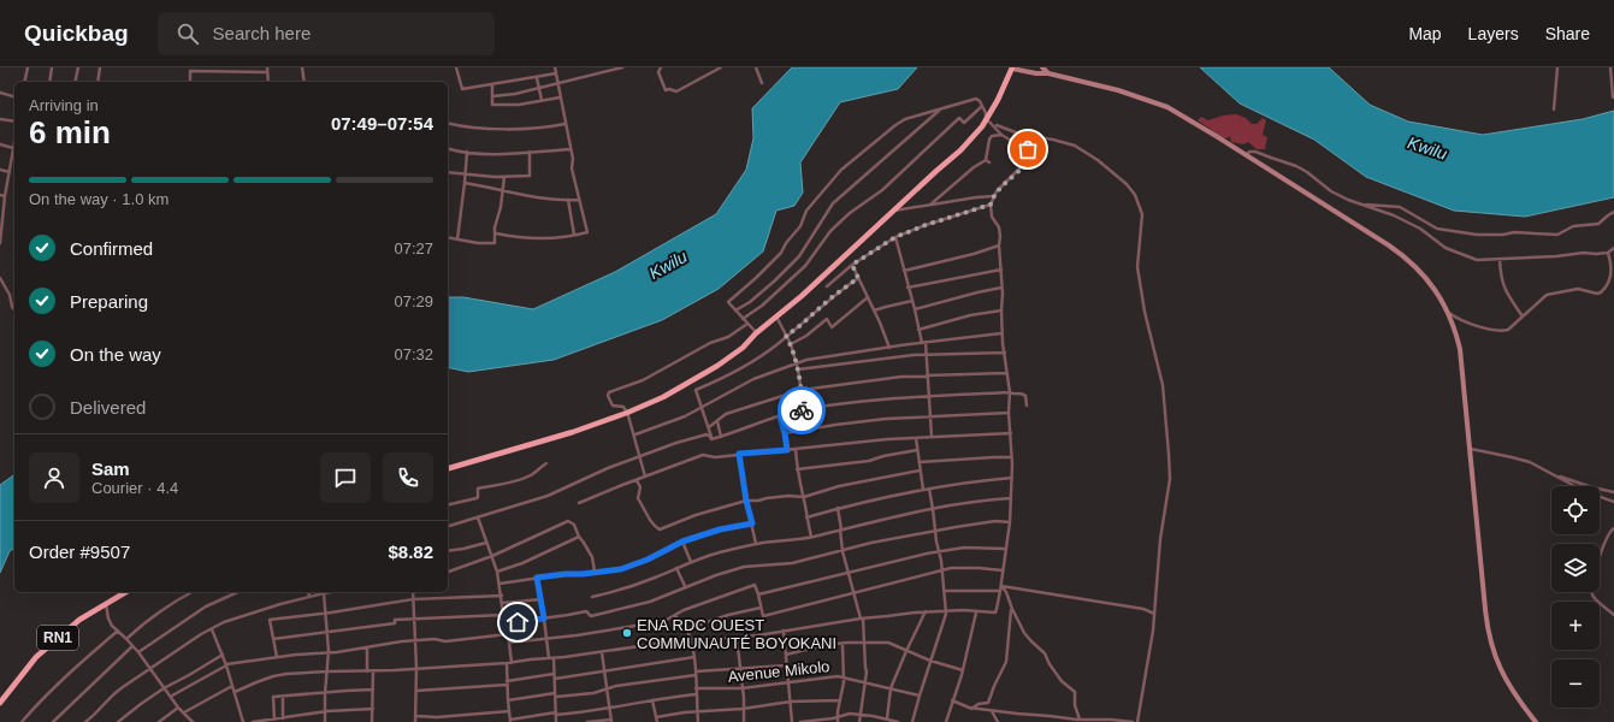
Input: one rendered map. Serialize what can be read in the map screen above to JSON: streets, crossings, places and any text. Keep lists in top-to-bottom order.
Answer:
{
  "streets": {
    "highway": ["RN1"],
    "street": ["Avenue Mikolo"]
  },
  "water": ["Kwilu"],
  "places": ["ENA RDC OUEST COMMUNAUTÉ BOYOKANI"],
  "page": {
    "header": "Quickbag",
    "search": "Search here",
    "nav": ["Map", "Layers", "Share"],
    "heading": ["6 min", "Arriving in", "07:49–07:54"],
    "panel": [
      "Sam",
      "Courier · 4.4",
      "Order #9507",
      "$8.82"
    ],
    "bar": "On the way · 1.0 km",
    "list": [
      ["Confirmed", "07:27"],
      ["Preparing", "07:29"],
      ["On the way", "07:32"],
      "Delivered"
    ],
    "map_buttons": ["+", "−"]
  }
}
